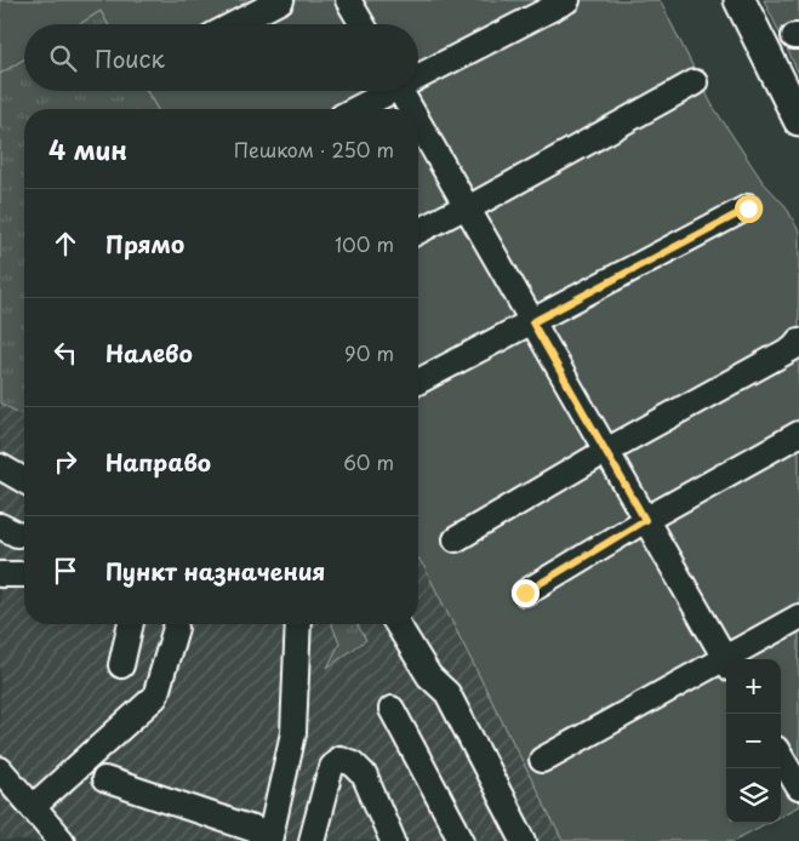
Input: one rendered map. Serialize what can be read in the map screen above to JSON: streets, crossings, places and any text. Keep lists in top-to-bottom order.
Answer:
{
  "page": {
    "search": "Поиск",
    "heading": ["4 мин", "Пешком · 250 m"],
    "list": [
      ["Прямо", "100 m"],
      ["Налево", "90 m"],
      ["Направо", "60 m"],
      "Пункт назначения"
    ],
    "map_buttons": ["+", "−"]
  }
}
